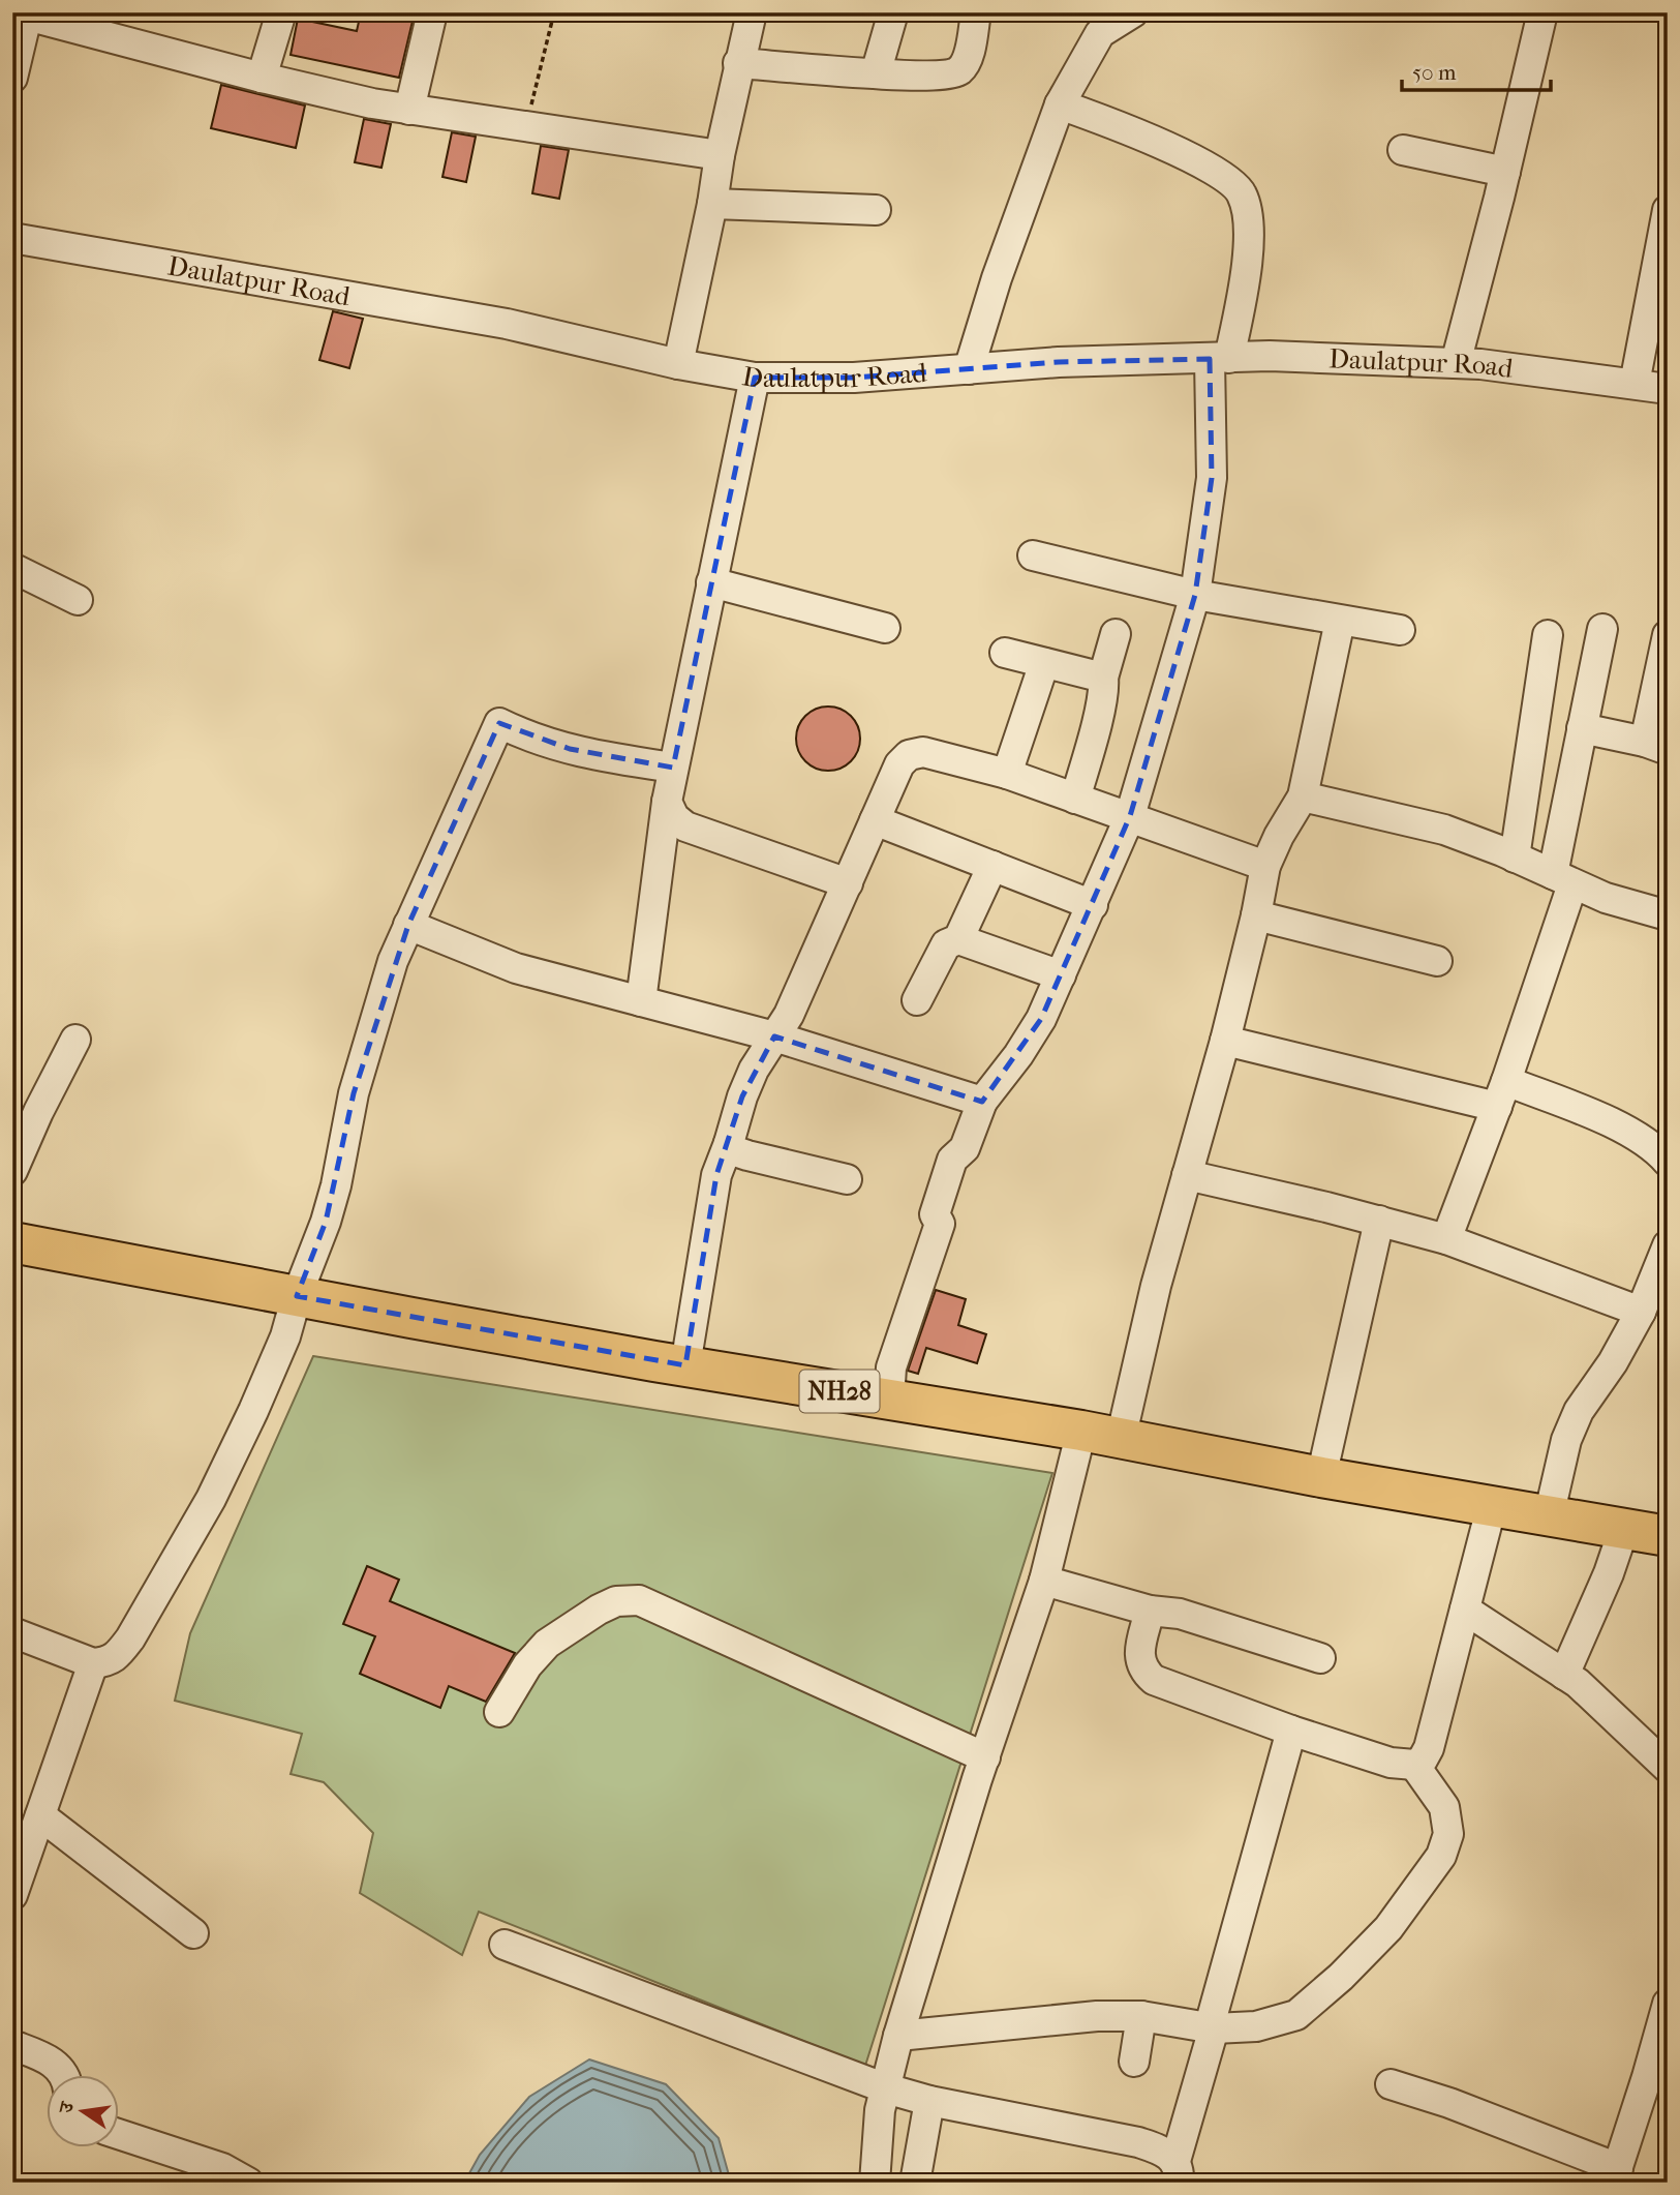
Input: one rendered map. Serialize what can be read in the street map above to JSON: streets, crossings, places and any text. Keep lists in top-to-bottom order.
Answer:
{
  "streets": {
    "highway": ["NH28"],
    "street": ["Daulatpur Road"]
  },
  "scale_bar": "50 m",
  "north": "left"
}
